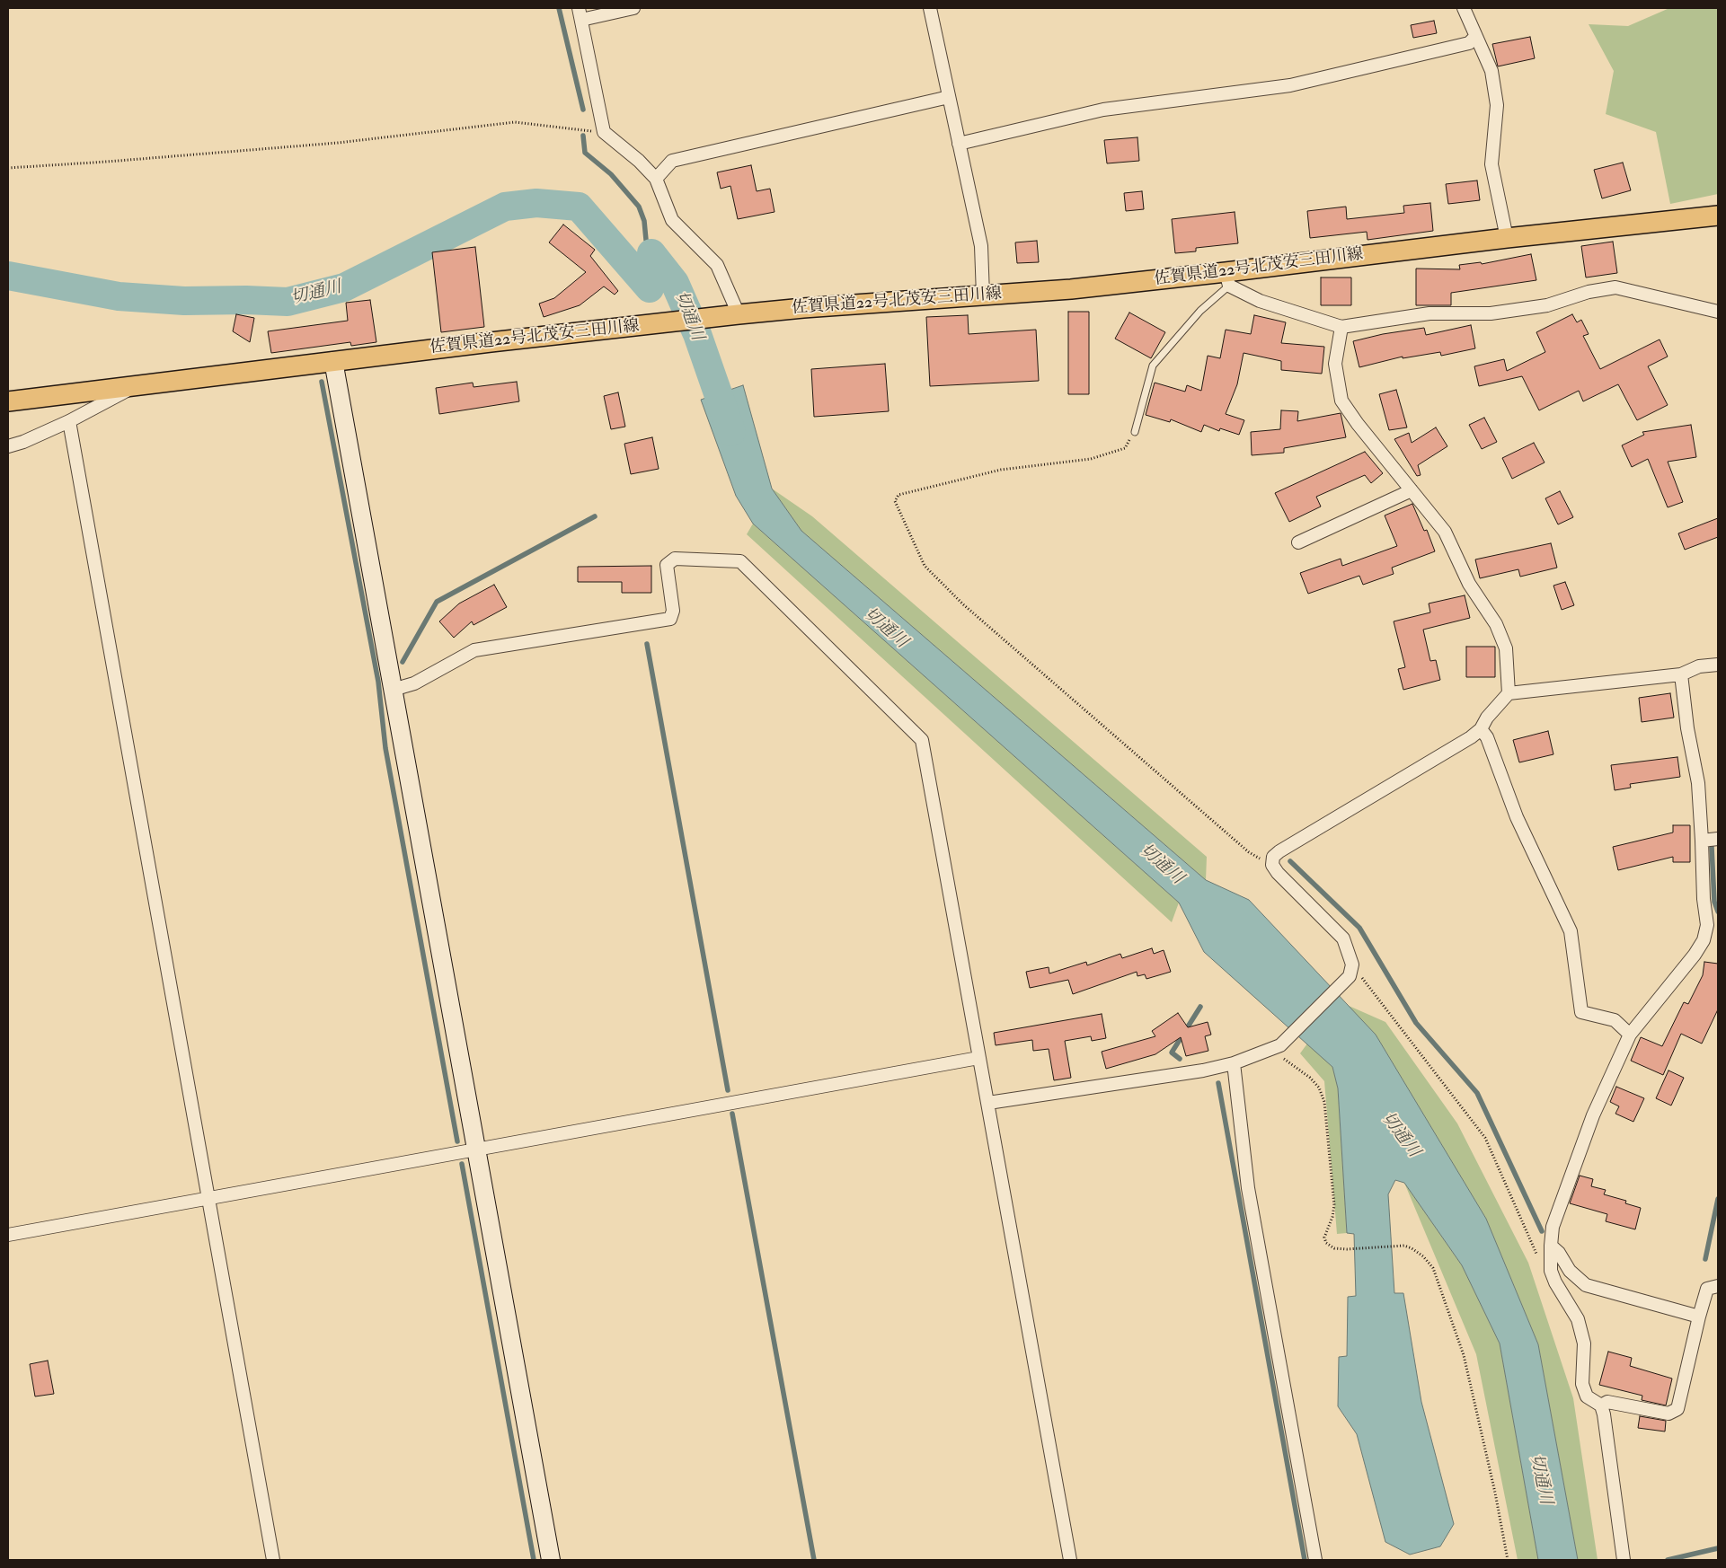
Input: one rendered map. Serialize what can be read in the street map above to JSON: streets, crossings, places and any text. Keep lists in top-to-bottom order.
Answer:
{
  "streets": {
    "main road": ["佐賀県道22号北茂安三田川線"]
  },
  "water": ["切通川"]
}
